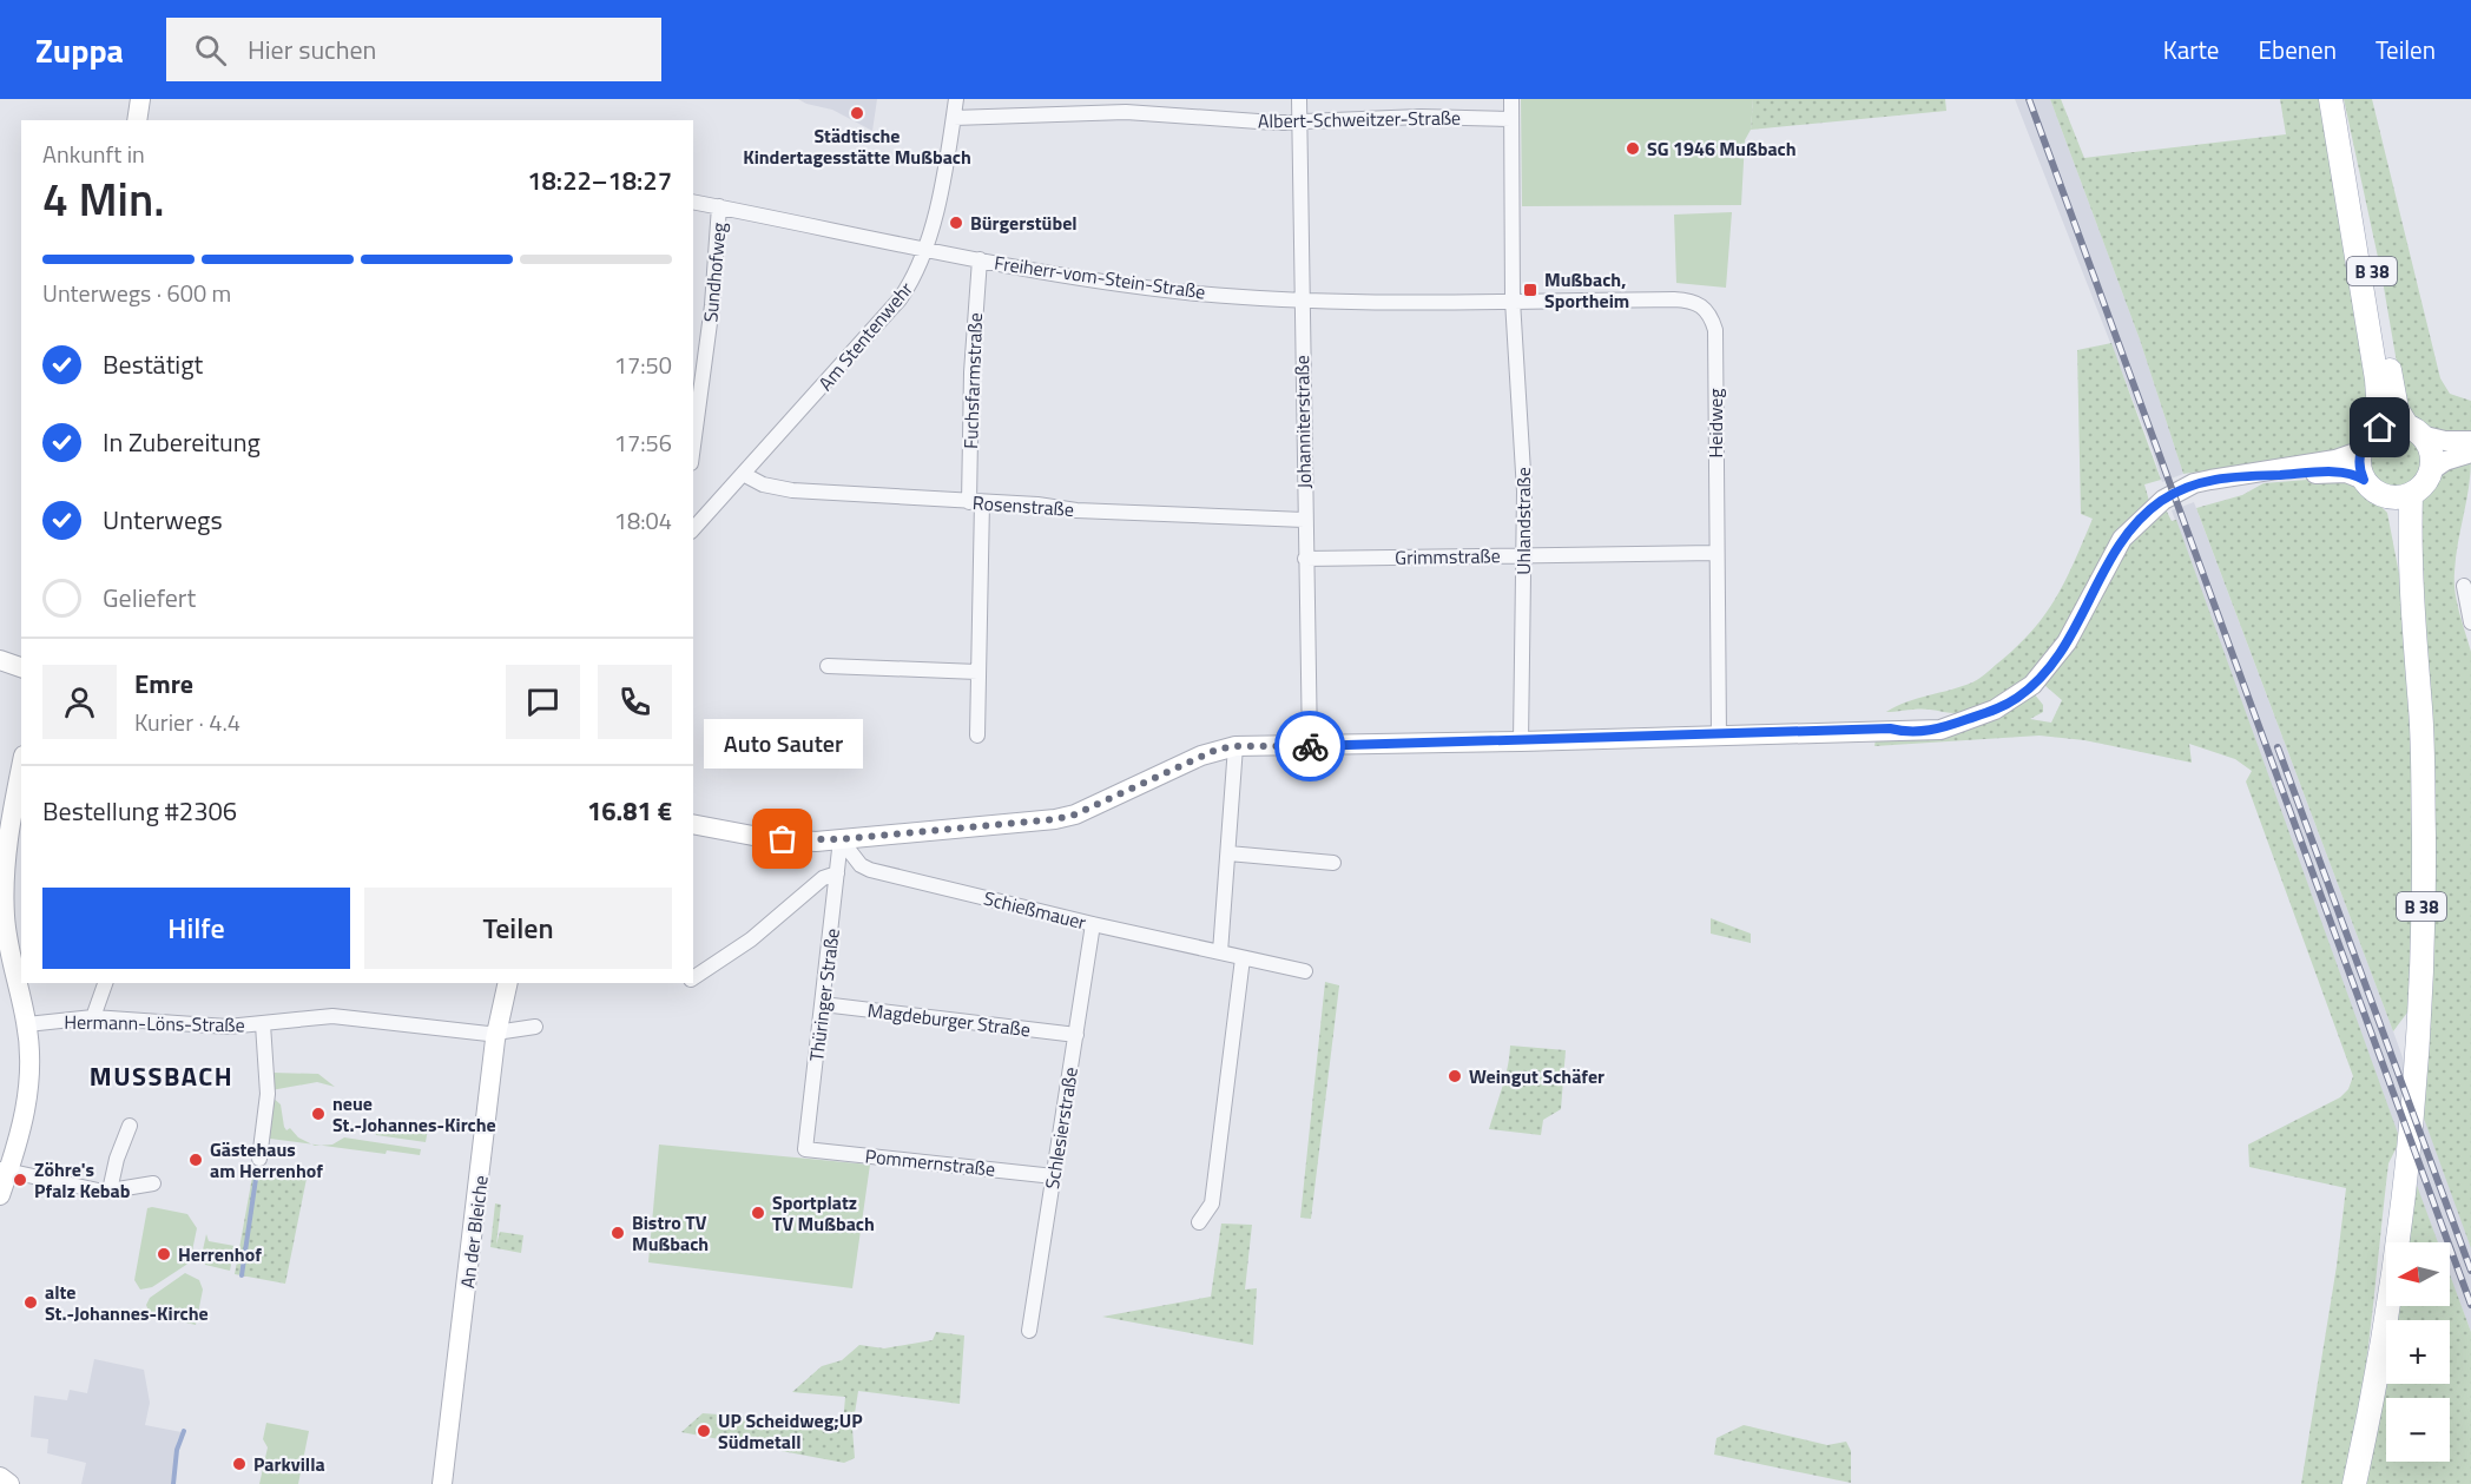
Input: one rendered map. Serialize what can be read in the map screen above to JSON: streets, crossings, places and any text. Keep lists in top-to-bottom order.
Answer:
{
  "streets": {
    "main road": ["B 38"],
    "street": [
      "Albert-Schweitzer-Straße",
      "Sundhofweg",
      "Freiherr-vom-Stein-Straße",
      "Am Stentenwehr",
      "Fuchsfarmstraße",
      "Johanniterstraße",
      "Heidweg",
      "Rosenstraße",
      "Uhlandstraße",
      "Grimmstraße",
      "Schießmauer",
      "Thüringer Straße",
      "Magdeburger Straße",
      "Hermann-Löns-Straße",
      "Schlesierstraße",
      "Pommernstraße",
      "An der Bleiche"
    ]
  },
  "crossings": [
    ["Albert-Schweitzer-Straße", "Am Stentenwehr"],
    ["Albert-Schweitzer-Straße", "Johanniterstraße"],
    ["Albert-Schweitzer-Straße", "Uhlandstraße"],
    ["Sundhofweg", "Freiherr-vom-Stein-Straße"],
    ["Freiherr-vom-Stein-Straße", "Am Stentenwehr"],
    ["Freiherr-vom-Stein-Straße", "Fuchsfarmstraße"],
    ["Freiherr-vom-Stein-Straße", "Johanniterstraße"],
    ["Freiherr-vom-Stein-Straße", "Heidweg"],
    ["Freiherr-vom-Stein-Straße", "Uhlandstraße"],
    ["Am Stentenwehr", "Rosenstraße"],
    ["Fuchsfarmstraße", "Rosenstraße"],
    ["Johanniterstraße", "Rosenstraße"],
    ["Johanniterstraße", "Grimmstraße"],
    ["Heidweg", "Uhlandstraße"],
    ["Heidweg", "Grimmstraße"],
    ["Uhlandstraße", "Grimmstraße"],
    ["Schießmauer", "Thüringer Straße"],
    ["Schießmauer", "Schlesierstraße"],
    ["Thüringer Straße", "Magdeburger Straße"],
    ["Thüringer Straße", "Pommernstraße"],
    ["Magdeburger Straße", "Schlesierstraße"],
    ["Hermann-Löns-Straße", "An der Bleiche"],
    ["Schlesierstraße", "Pommernstraße"]
  ],
  "districts": ["MUSSBACH"],
  "places": {
    "other": [
      "Städtische Kindertagesstätte Mußbach",
      "SG 1946 Mußbach",
      "Bürgerstübel",
      "Auto Sauter",
      "Weingut Schäfer",
      "neue St.-Johannes-Kirche",
      "Gästehaus am Herrenhof",
      "Zöhre's Pfalz Kebab",
      "Sportplatz TV Mußbach",
      "Bistro TV Mußbach",
      "Herrenhof",
      "alte St.-Johannes-Kirche",
      "UP Scheidweg;UP Südmetall",
      "Parkvilla"
    ],
    "transit": ["Mußbach, Sportheim"]
  },
  "north": "left",
  "page": {
    "header": "Zuppa",
    "search": "Hier suchen",
    "nav": ["Karte", "Ebenen", "Teilen"],
    "heading": ["4 Min.", "Ankunft in", "18:22–18:27"],
    "panel": [
      "Emre",
      "Kurier · 4.4",
      "Bestellung #2306",
      "16.81 €"
    ],
    "bar": "Unterwegs · 600 m",
    "list": [
      ["Bestätigt", "17:50"],
      ["In Zubereitung", "17:56"],
      ["Unterwegs", "18:04"],
      "Geliefert"
    ],
    "bubble": "Auto Sauter",
    "buttons": ["Hilfe", "Teilen"],
    "map_buttons": ["+", "−"]
  }
}
